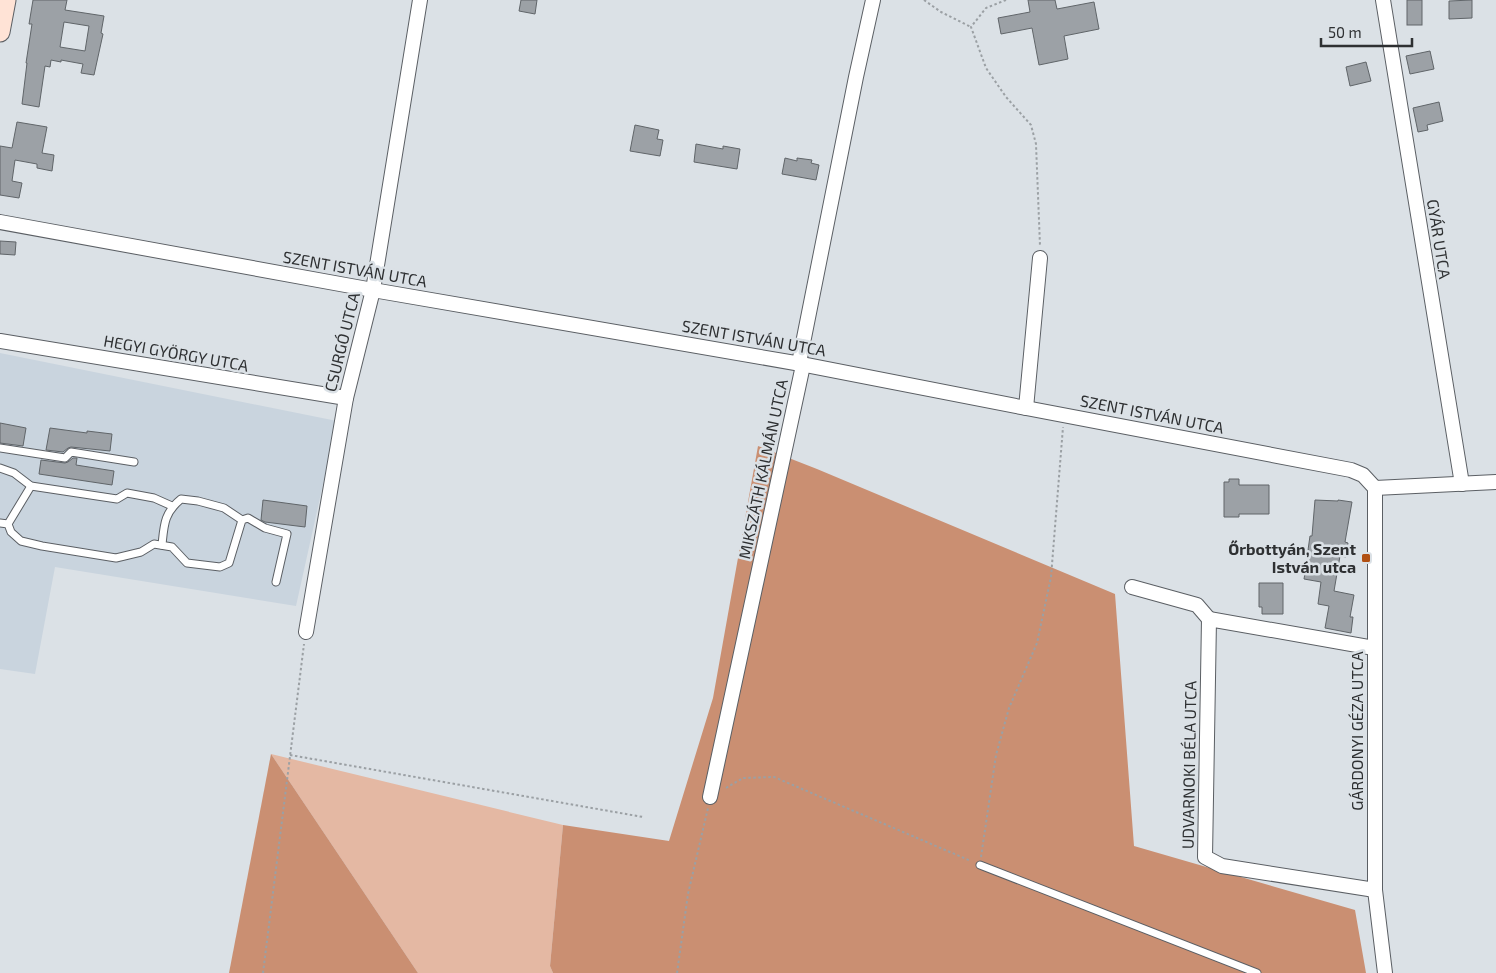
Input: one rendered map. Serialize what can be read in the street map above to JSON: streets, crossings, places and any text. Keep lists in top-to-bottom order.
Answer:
{
  "streets": {
    "street": [
      "GYÁR UTCA",
      "SZENT ISTVÁN UTCA",
      "CSURGÓ UTCA",
      "HEGYI GYÖRGY UTCA",
      "MIKSZÁTH KÁLMÁN UTCA",
      "GÁRDONYI GÉZA UTCA",
      "UDVARNOKI BÉLA UTCA"
    ]
  },
  "crossings": [
    ["SZENT ISTVÁN UTCA", "CSURGÓ UTCA"],
    ["SZENT ISTVÁN UTCA", "MIKSZÁTH KÁLMÁN UTCA"],
    ["SZENT ISTVÁN UTCA", "GÁRDONYI GÉZA UTCA"],
    ["CSURGÓ UTCA", "HEGYI GYÖRGY UTCA"],
    ["GÁRDONYI GÉZA UTCA", "UDVARNOKI BÉLA UTCA"]
  ],
  "places": {
    "transit": ["Őrbottyán, Szent István utca"]
  },
  "scale_bar": "50 m"
}
